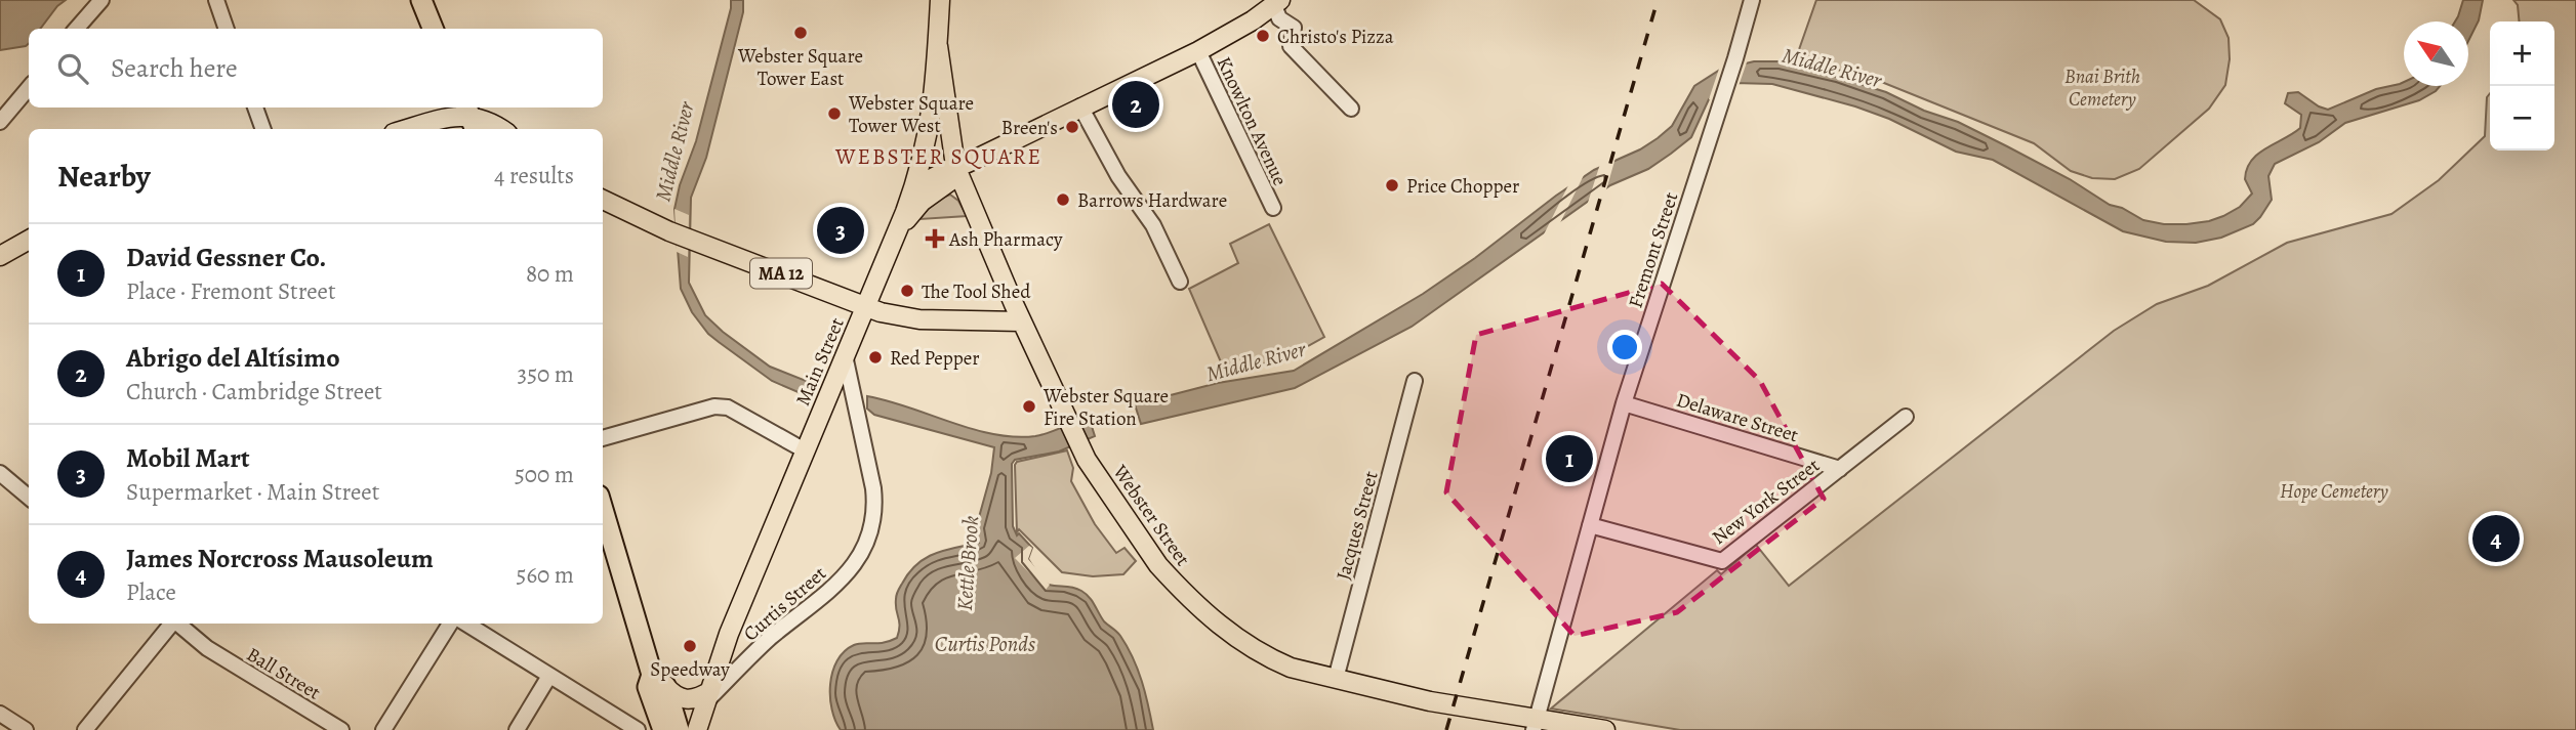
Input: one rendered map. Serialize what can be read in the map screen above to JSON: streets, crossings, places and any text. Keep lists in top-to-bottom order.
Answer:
{
  "streets": {
    "main road": ["MA 12", "Main Street", "Webster Street"],
    "street": [
      "Knowlton Avenue",
      "Fremont Street",
      "Delaware Street",
      "New York Street",
      "Jacques Street",
      "Curtis Street",
      "Ball Street"
    ]
  },
  "crossings": [
    ["Fremont Street", "Delaware Street"],
    ["Fremont Street", "New York Street"],
    ["Fremont Street", "Webster Street"],
    ["MA 12", "Main Street"],
    ["MA 12", "Webster Street"],
    ["Main Street", "Webster Street"],
    ["Main Street", "Curtis Street"],
    ["Delaware Street", "New York Street"],
    ["Webster Street", "Jacques Street"]
  ],
  "districts": ["WEBSTER SQUARE"],
  "water": ["Middle River", "Kettle Brook", "Curtis Ponds"],
  "parks": ["Bnai Brith Cemetery", "Hope Cemetery"],
  "places": {
    "other": [
      "Webster Square Tower East",
      "Christo's Pizza",
      "Webster Square Tower West",
      "Breen's",
      "Price Chopper",
      "Barrows Hardware",
      "The Tool Shed",
      "Red Pepper",
      "Webster Square Fire Station",
      "Speedway"
    ],
    "health": ["Ash Pharmacy"]
  },
  "north": "top left",
  "page": {
    "map_buttons": ["+", "−"],
    "search": "Search here",
    "pins": [
      "2",
      "3",
      "1",
      "4"
    ],
    "heading": ["Nearby", "4 results"],
    "list": [
      {
        "mark": "1",
        "name": "David Gessner Co.",
        "note": "Place · Fremont Street",
        "value": "80 m"
      },
      {
        "mark": "2",
        "name": "Abrigo del Altísimo",
        "note": "Church · Cambridge Street",
        "value": "350 m"
      },
      {
        "mark": "3",
        "name": "Mobil Mart",
        "note": "Supermarket · Main Street",
        "value": "500 m"
      },
      {
        "mark": "4",
        "name": "James Norcross Mausoleum",
        "note": "Place",
        "value": "560 m"
      }
    ]
  }
}
